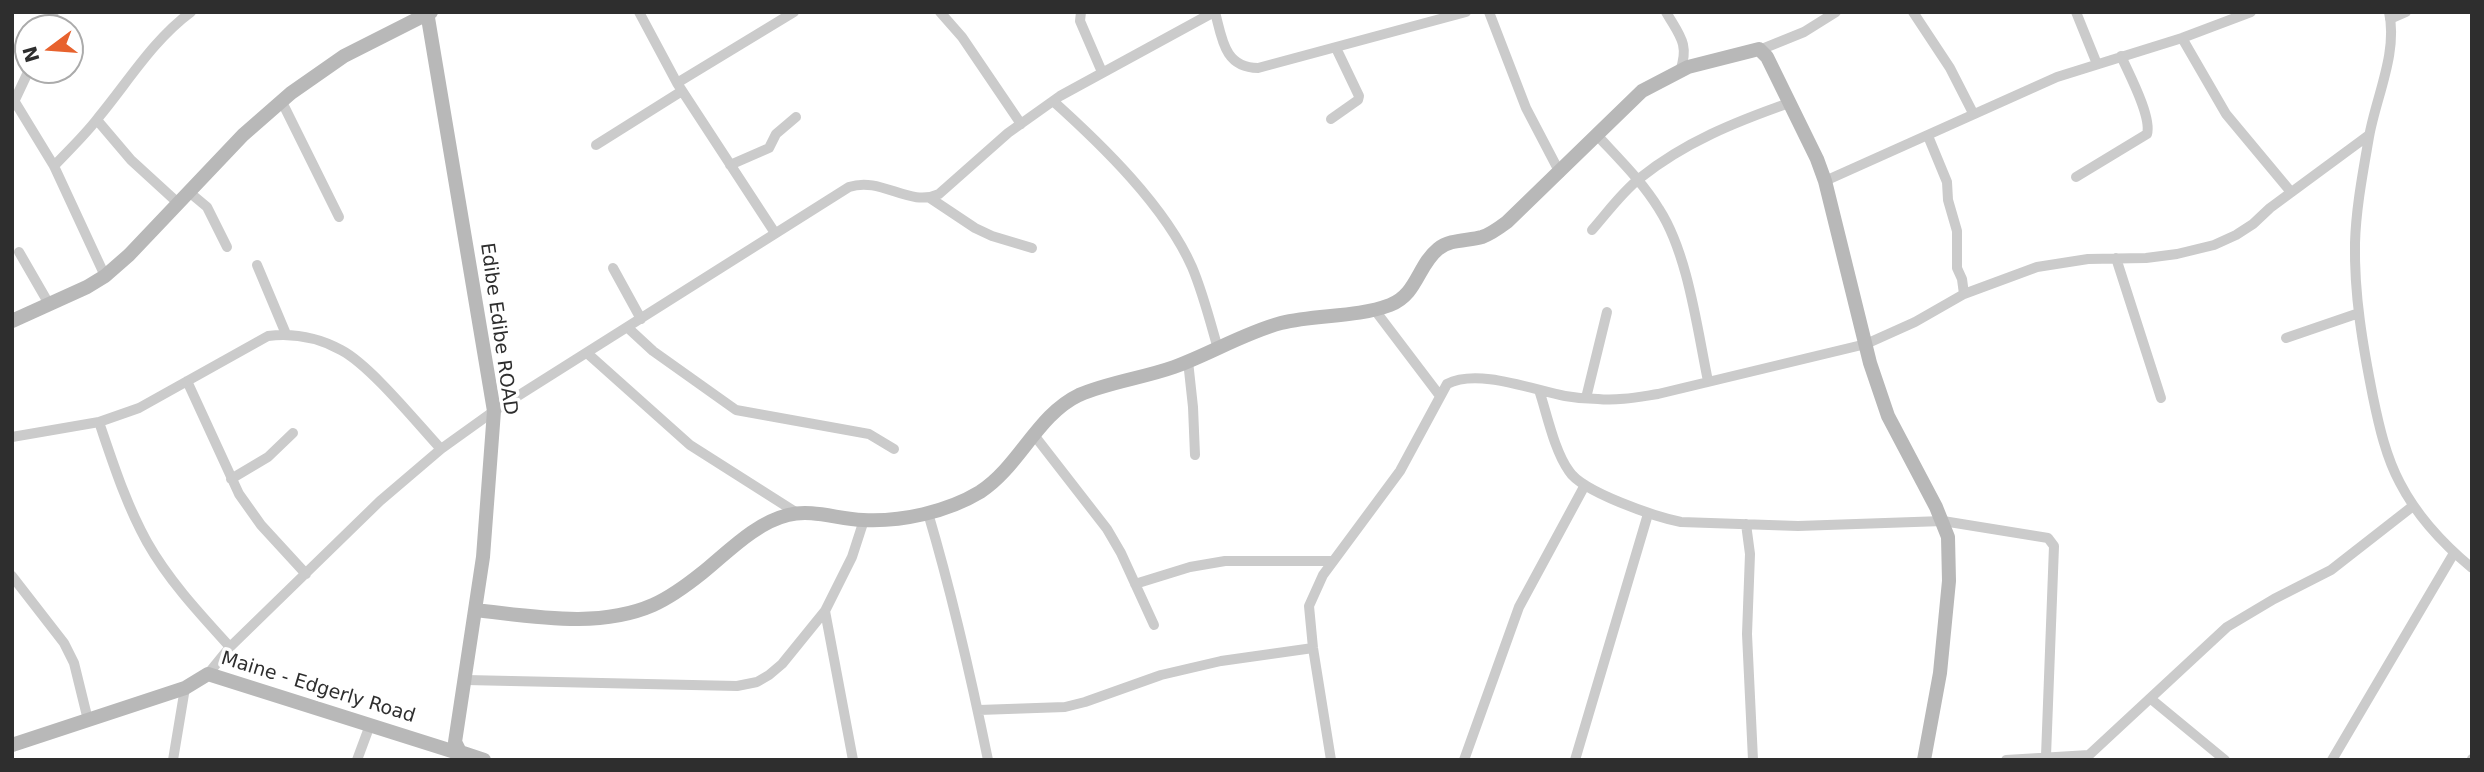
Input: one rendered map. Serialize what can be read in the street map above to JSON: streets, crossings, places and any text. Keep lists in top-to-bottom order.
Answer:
{
  "streets": {
    "street": ["Edibe Edibe ROAD", "Maine - Edgerly Road"]
  },
  "crossings": [
    ["Edibe Edibe ROAD", "Maine - Edgerly Road"]
  ],
  "north": "left"
}
